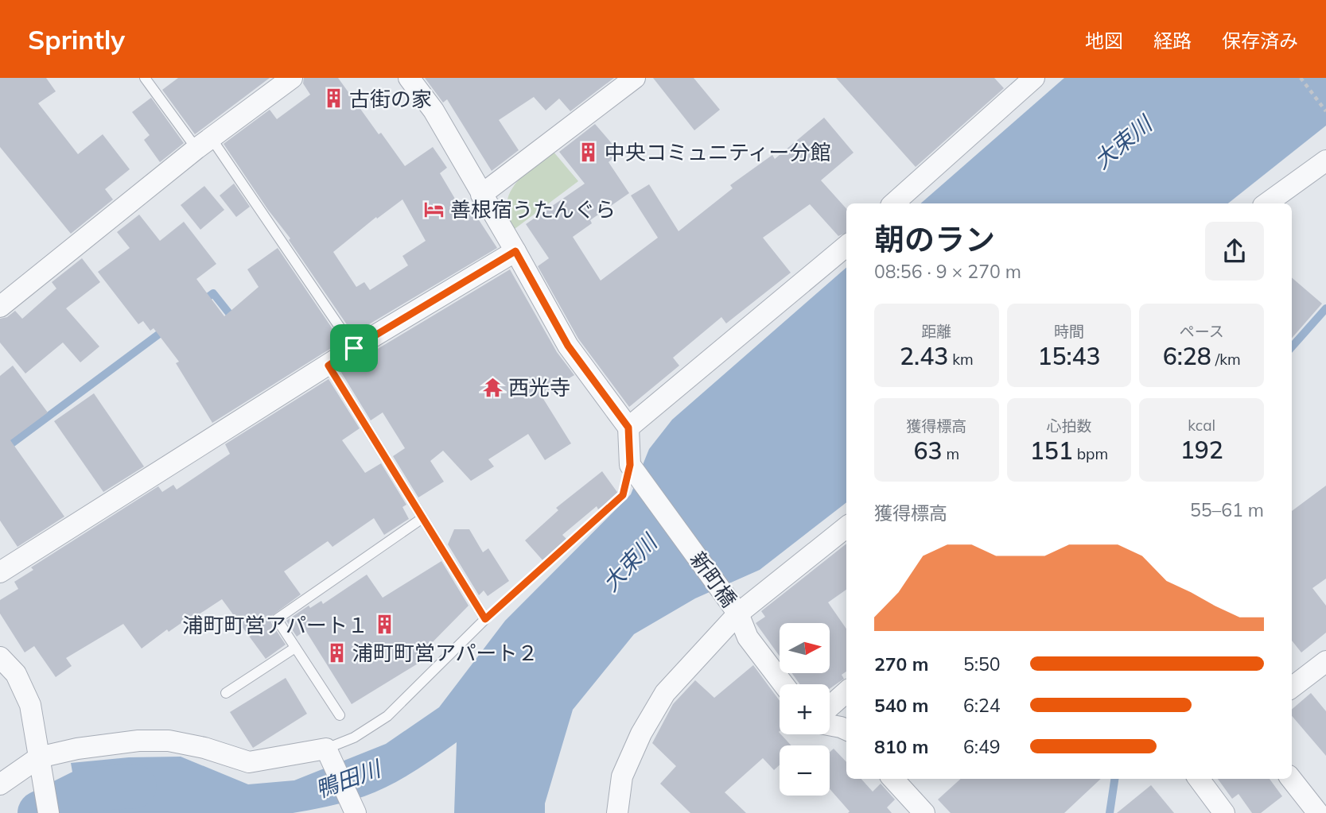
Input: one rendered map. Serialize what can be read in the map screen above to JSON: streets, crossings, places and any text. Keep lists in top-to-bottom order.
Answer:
{
  "streets": {
    "street": ["新町橋"]
  },
  "water": ["大束川", "鴨田川"],
  "places": {
    "building": [
      "古街の家",
      "中央コミュニティー分館",
      "浦町町営アパート１",
      "浦町町営アパート２"
    ],
    "hotel": ["善根宿うたんぐら"],
    "temple": ["西光寺"]
  },
  "north": "right",
  "page": {
    "header": "Sprintly",
    "nav": ["地図", "経路", "保存済み"],
    "heading": ["朝のラン", "08:56 · 9 × 270 m"],
    "stats": [
      ["距離", "2.43 km"],
      ["時間", "15:43"],
      ["ペース", "6:28 /km"],
      ["獲得標高", "63 m"],
      ["心拍数", "151 bpm"],
      ["kcal", "192"]
    ],
    "chart": ["獲得標高", "55–61 m"],
    "map_buttons": ["+", "−"],
    "list": [
      {
        "name": "270 m",
        "note": "5:50"
      },
      {
        "name": "540 m",
        "note": "6:24"
      },
      {
        "name": "810 m",
        "note": "6:49"
      }
    ]
  }
}
